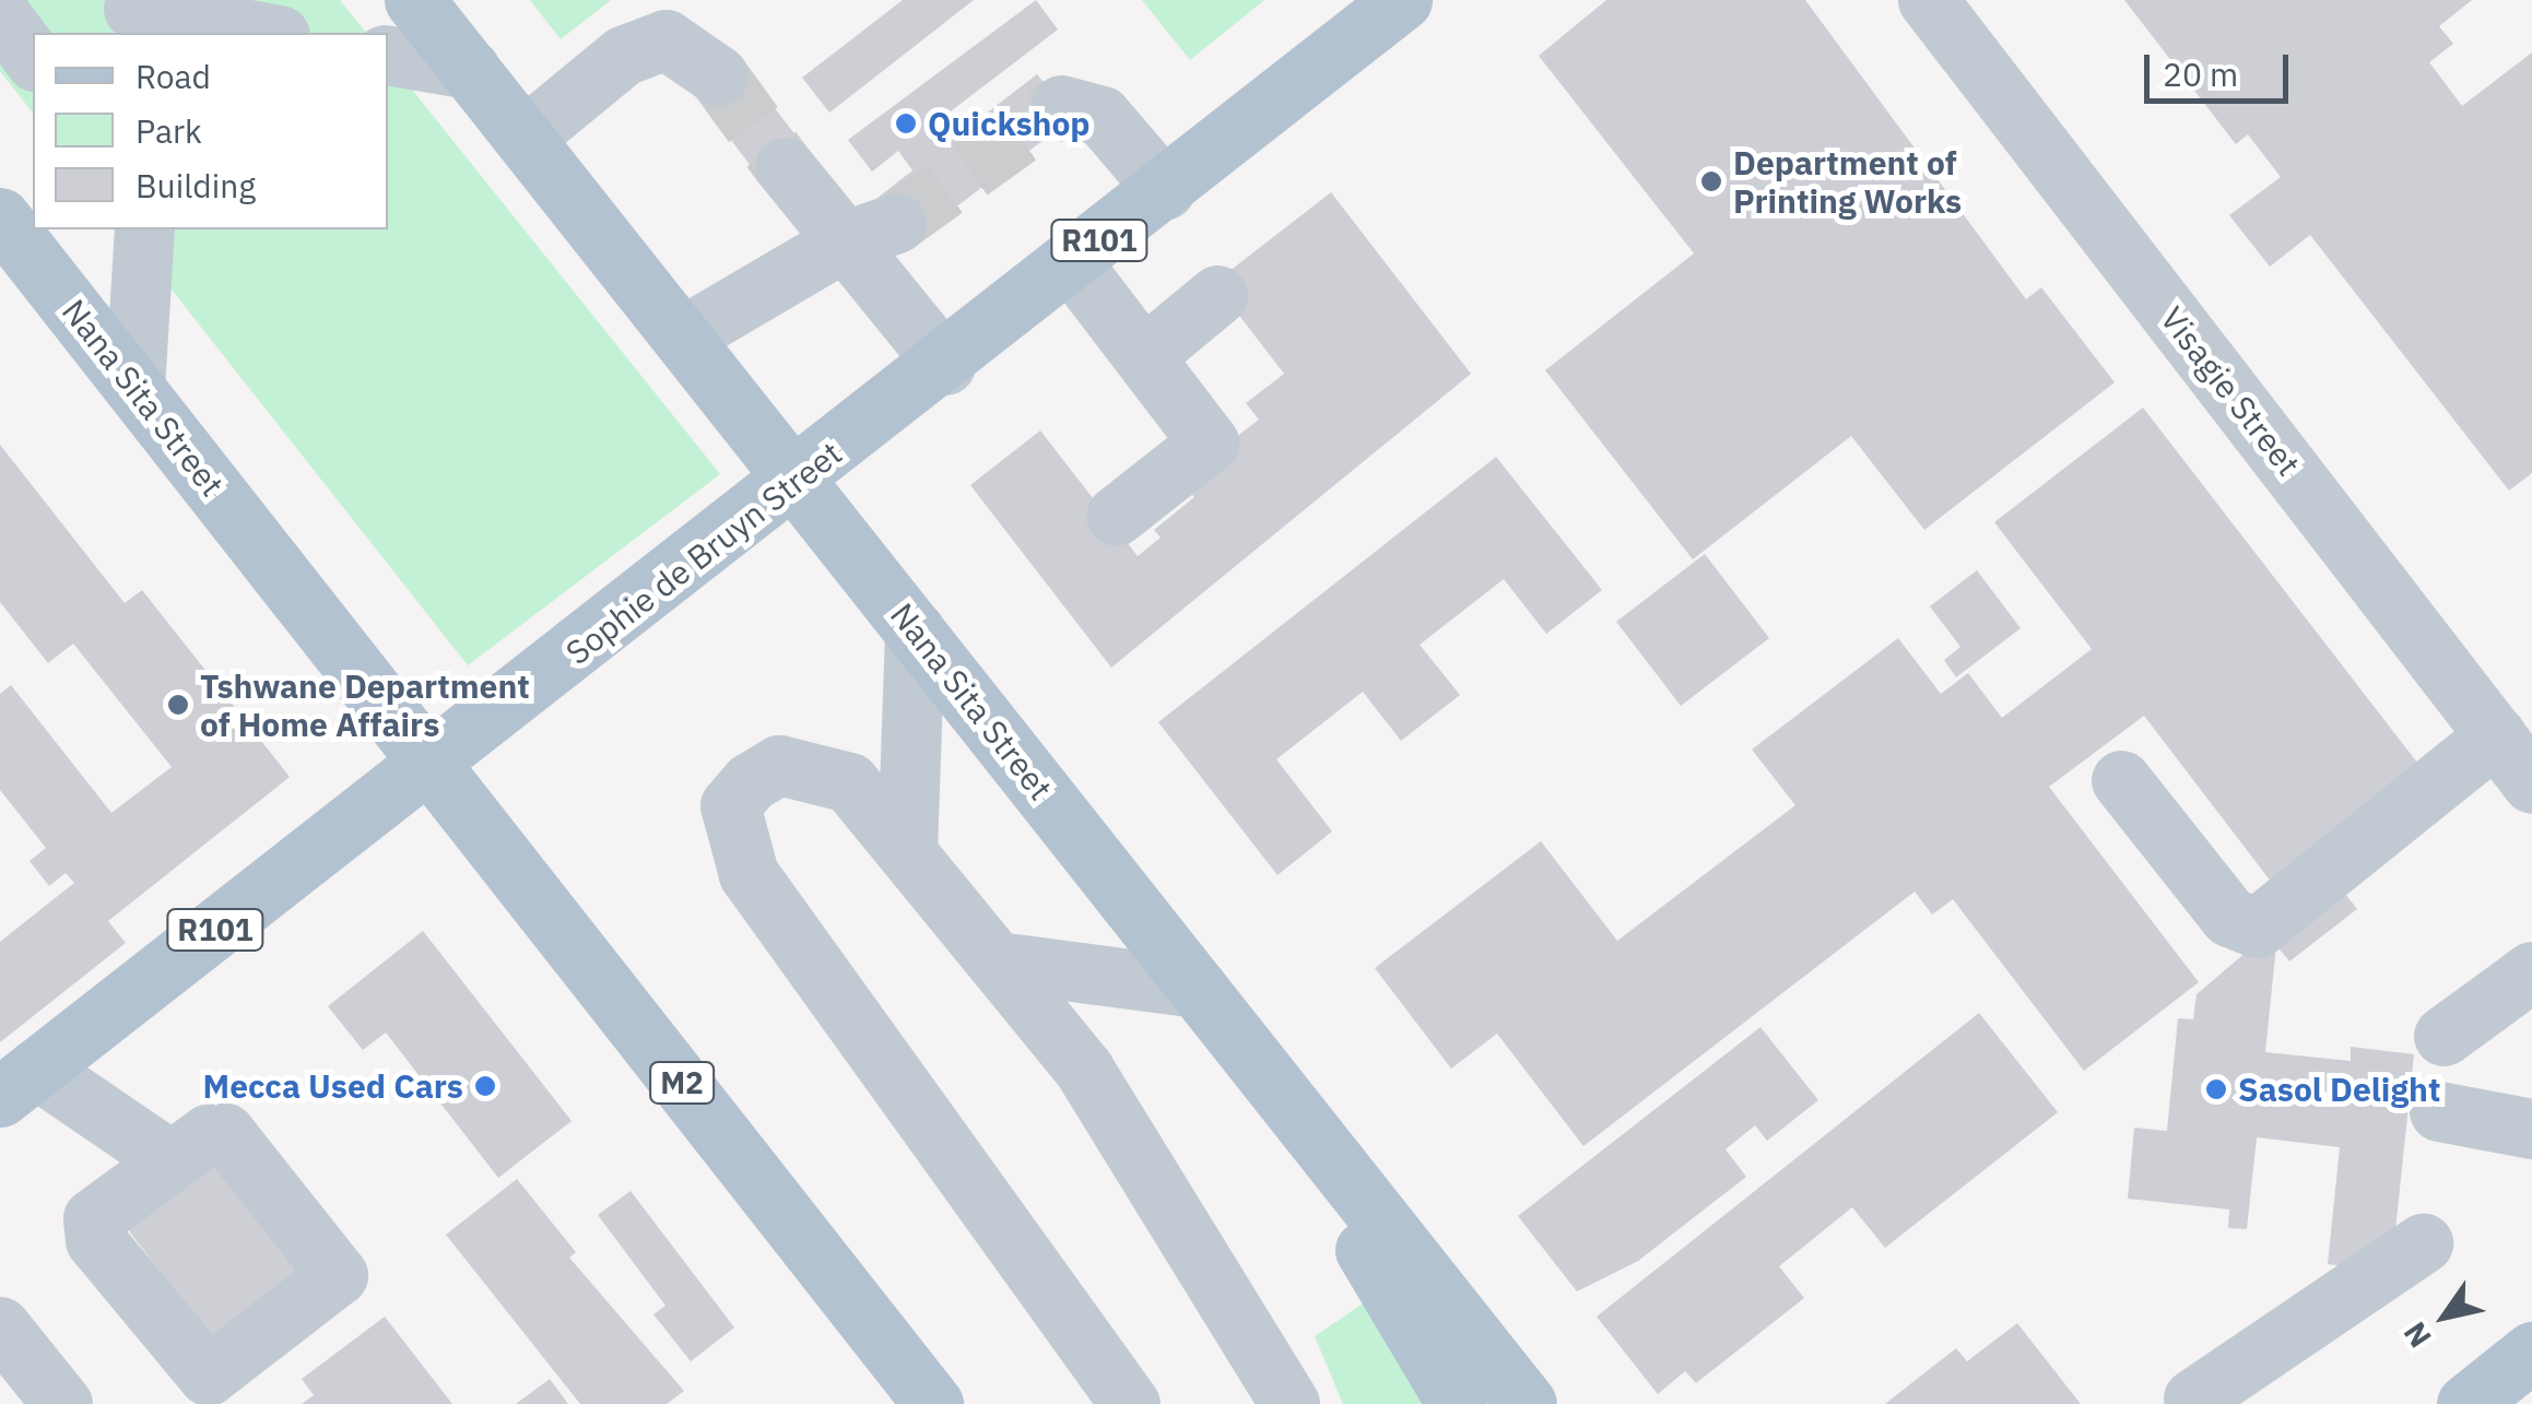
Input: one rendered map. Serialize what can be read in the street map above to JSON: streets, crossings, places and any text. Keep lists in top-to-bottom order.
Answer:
{
  "streets": {
    "main road": [
      "R101",
      "Nana Sita Street",
      "Sophie de Bruyn Street",
      "M2"
    ],
    "street": ["Visagie Street"]
  },
  "crossings": [
    ["Nana Sita Street", "Sophie de Bruyn Street"]
  ],
  "places": [
    "Quickshop",
    "Department of Printing Works",
    "Tshwane Department of Home Affairs",
    "Mecca Used Cars",
    "Sasol Delight"
  ],
  "legend": ["Road", "Park", "Building"],
  "scale_bar": "20 m",
  "north": "bottom left"
}
